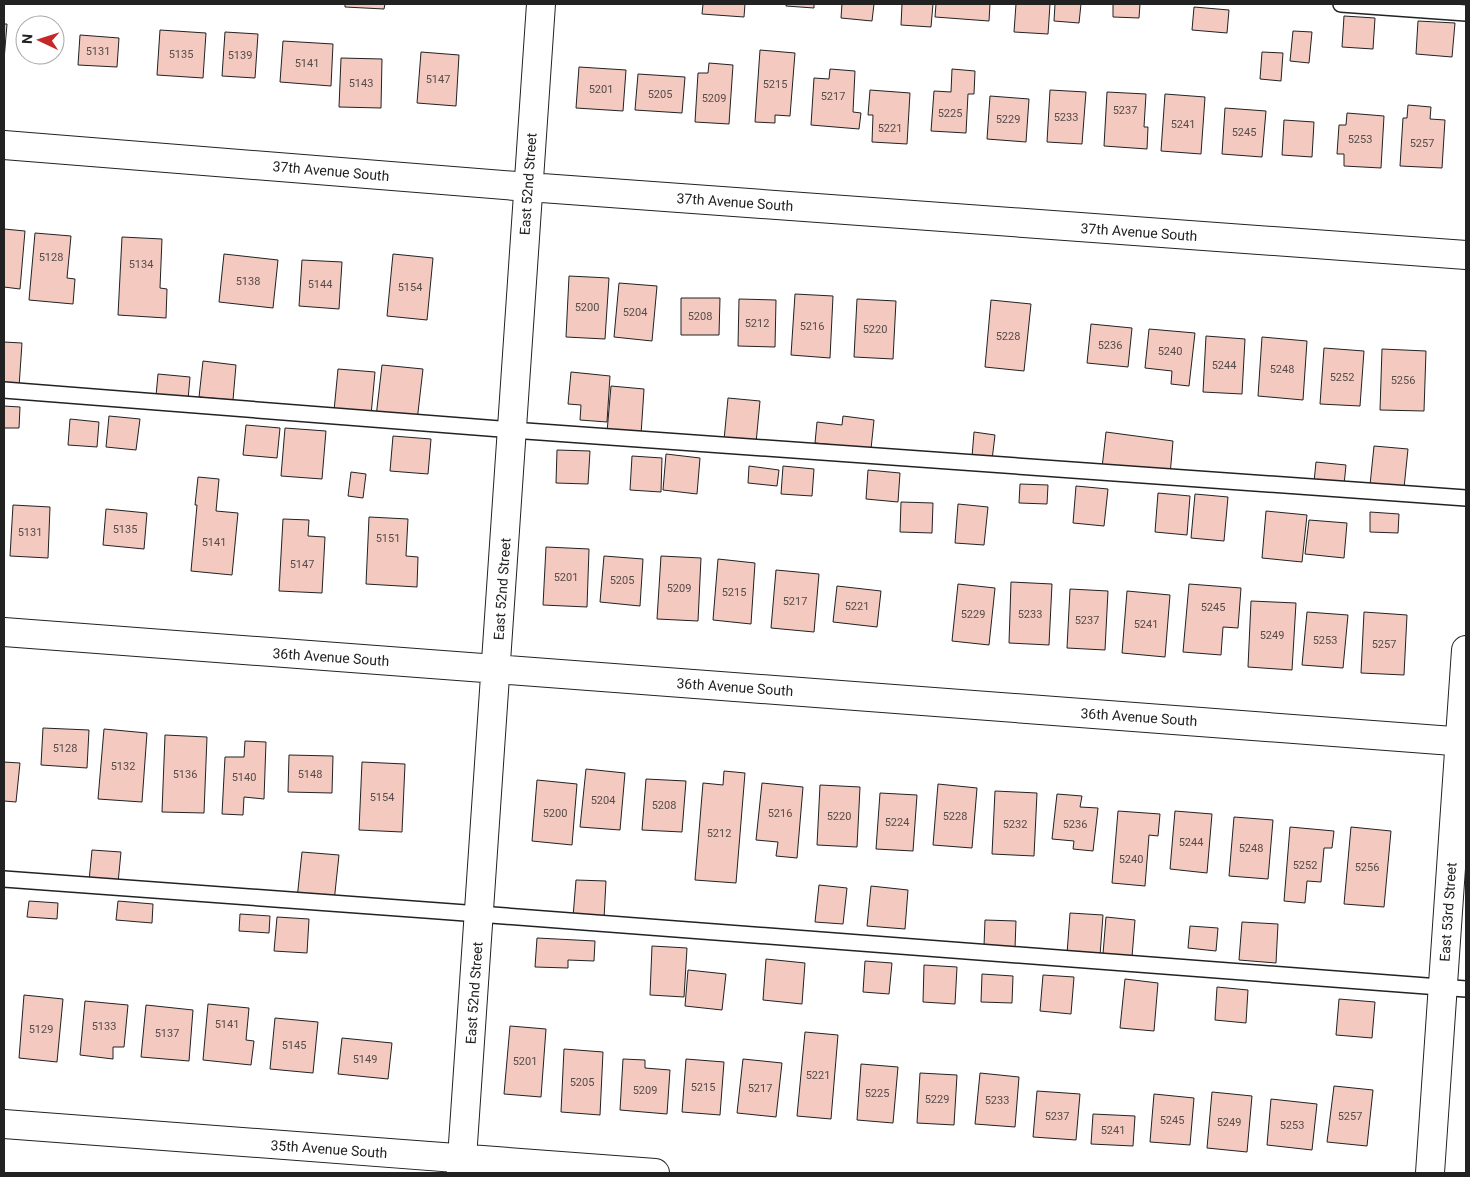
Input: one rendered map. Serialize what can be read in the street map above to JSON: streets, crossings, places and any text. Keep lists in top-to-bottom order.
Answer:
{
  "streets": {
    "street": [
      "37th Avenue South",
      "East 52nd Street",
      "36th Avenue South",
      "East 53rd Street",
      "35th Avenue South"
    ]
  },
  "crossings": [
    ["37th Avenue South", "East 52nd Street"],
    ["East 52nd Street", "36th Avenue South"],
    ["East 52nd Street", "35th Avenue South"],
    ["36th Avenue South", "East 53rd Street"]
  ],
  "house_numbers": [
    "5131",
    "5135",
    "5139",
    "5141",
    "5147",
    "5143",
    "5215",
    "5201",
    "5205",
    "5217",
    "5209",
    "5237",
    "5225",
    "5233",
    "5229",
    "5241",
    "5221",
    "5245",
    "5253",
    "5257",
    "5128",
    "5134",
    "5138",
    "5144",
    "5154",
    "5200",
    "5204",
    "5208",
    "5212",
    "5216",
    "5220",
    "5228",
    "5236",
    "5240",
    "5244",
    "5248",
    "5252",
    "5256",
    "5135",
    "5131",
    "5151",
    "5141",
    "5147",
    "5201",
    "5205",
    "5209",
    "5215",
    "5217",
    "5221",
    "5245",
    "5229",
    "5233",
    "5237",
    "5241",
    "5249",
    "5253",
    "5257",
    "5128",
    "5132",
    "5136",
    "5148",
    "5140",
    "5154",
    "5204",
    "5208",
    "5200",
    "5216",
    "5220",
    "5228",
    "5224",
    "5232",
    "5236",
    "5212",
    "5244",
    "5248",
    "5240",
    "5252",
    "5256",
    "5141",
    "5133",
    "5129",
    "5137",
    "5145",
    "5149",
    "5201",
    "5221",
    "5205",
    "5215",
    "5217",
    "5209",
    "5225",
    "5229",
    "5233",
    "5237",
    "5257",
    "5245",
    "5249",
    "5253",
    "5241"
  ],
  "north": "left"
}
